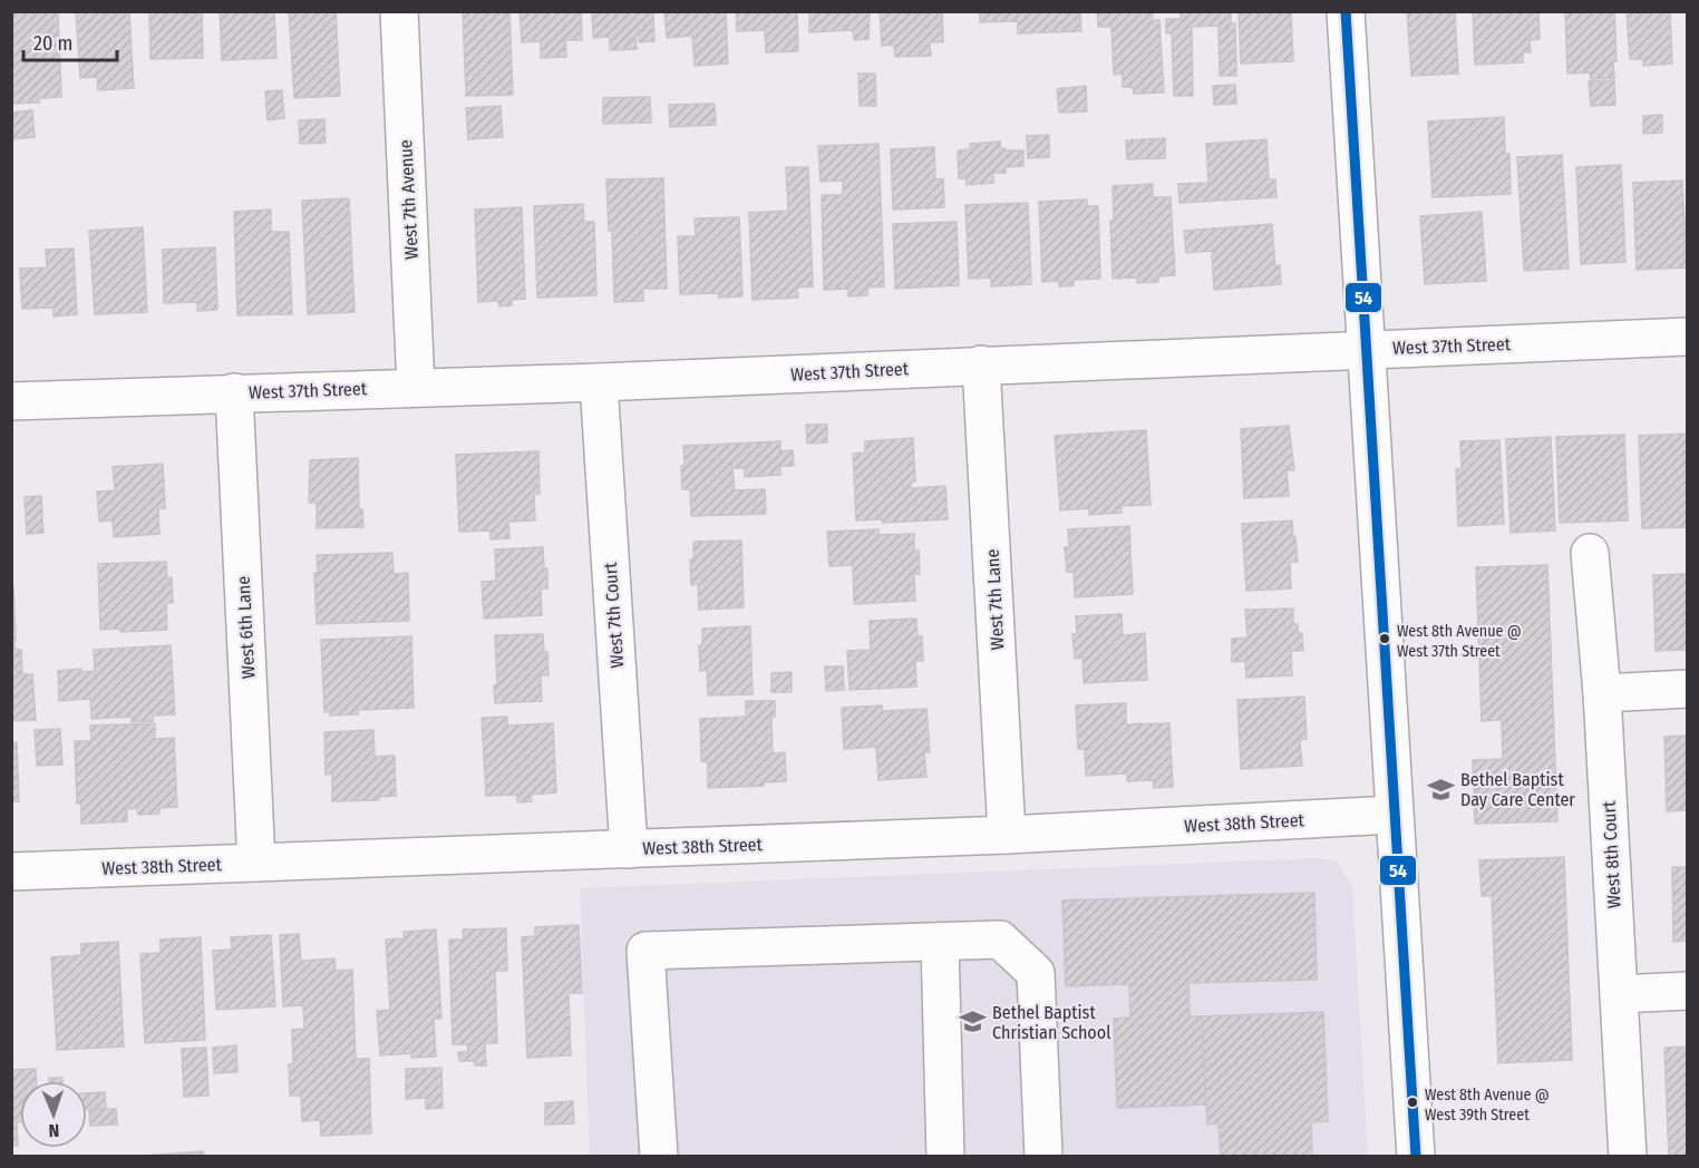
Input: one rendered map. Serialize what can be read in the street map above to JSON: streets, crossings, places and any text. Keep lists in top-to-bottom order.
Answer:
{
  "streets": {
    "street": [
      "West 7th Avenue",
      "West 37th Street",
      "West 7th Lane",
      "West 7th Court",
      "West 6th Lane",
      "West 38th Street",
      "West 8th Court"
    ]
  },
  "crossings": [
    ["West 7th Avenue", "West 37th Street"],
    ["West 37th Street", "West 7th Lane"],
    ["West 37th Street", "West 7th Court"],
    ["West 37th Street", "West 6th Lane"],
    ["West 7th Lane", "West 38th Street"],
    ["West 7th Court", "West 38th Street"],
    ["West 6th Lane", "West 38th Street"]
  ],
  "places": {
    "other": ["West 8th Avenue @ West 37th Street", "West 8th Avenue @ West 39th Street"],
    "school or university": ["Bethel Baptist Day Care Center", "Bethel Baptist Christian School"]
  },
  "lines": ["transit line 54"],
  "scale_bar": "20 m",
  "north": "bottom"
}
